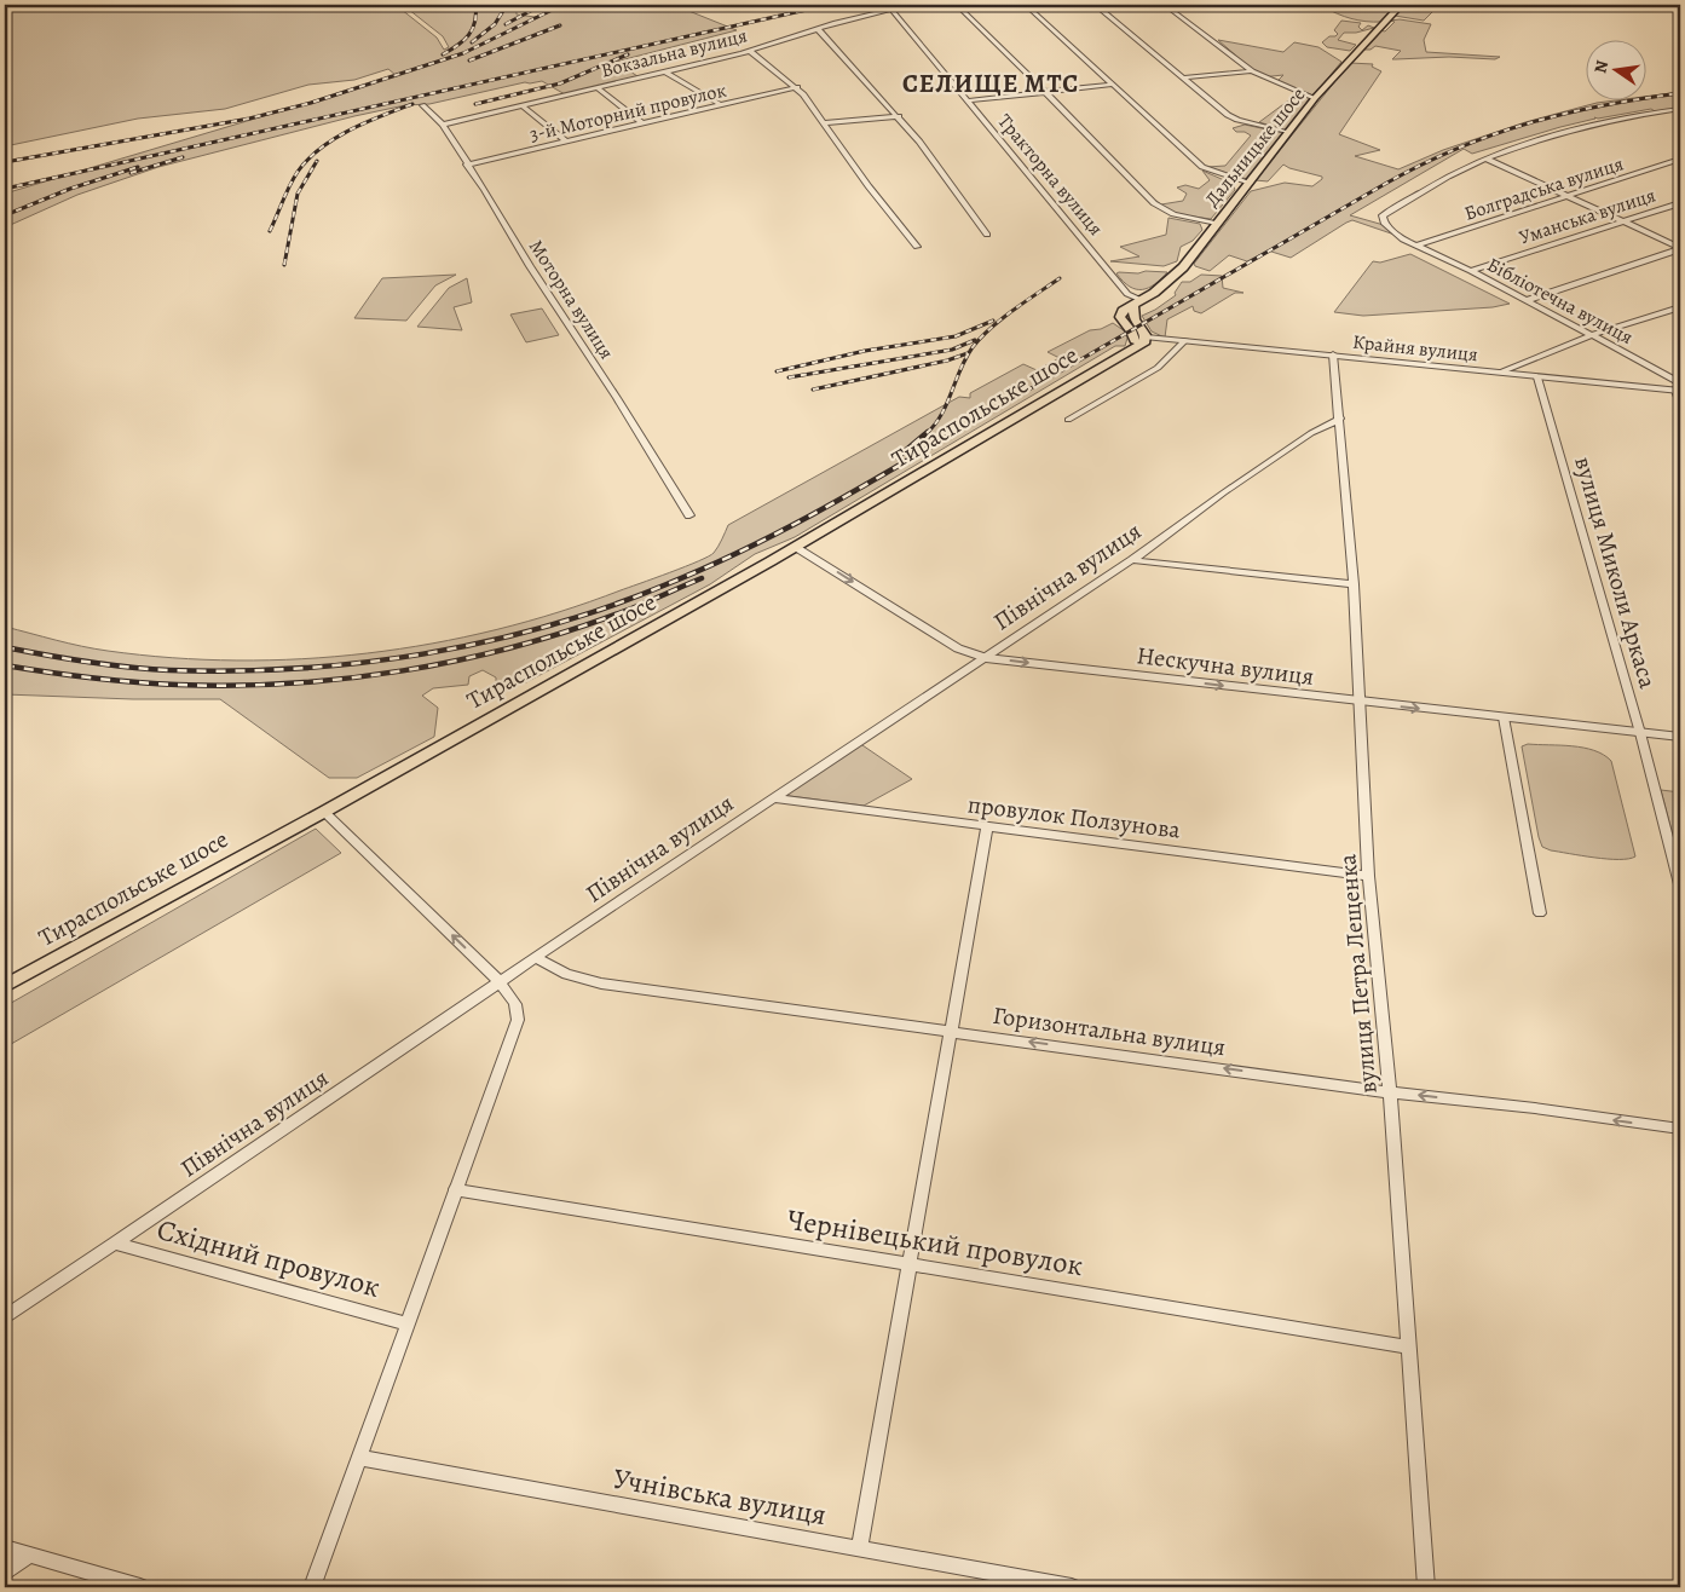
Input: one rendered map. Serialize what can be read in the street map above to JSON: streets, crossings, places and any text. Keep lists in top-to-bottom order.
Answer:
{
  "streets": {
    "main road": ["Дальницьке шосе", "Тираспольське шосе"],
    "street": [
      "Вокзальна вулиця",
      "3-й Моторний провулок",
      "Тракторна вулиця",
      "Болградська вулиця",
      "Уманська вулиця",
      "Моторна вулиця",
      "Бібліотечна вулиця",
      "Крайня вулиця",
      "вулиця Миколи Аркаса",
      "Північна вулиця",
      "Нескучна вулиця",
      "провулок Ползунова",
      "вулиця Петра Лещенка",
      "Горизонтальна вулиця",
      "Чернівецький провулок",
      "Східний провулок",
      "Учнівська вулиця"
    ]
  },
  "crossings": [
    ["Вокзальна вулиця", "Тракторна вулиця"],
    ["Вокзальна вулиця", "Моторна вулиця"],
    ["3-й Моторний провулок", "Моторна вулиця"],
    ["Дальницьке шосе", "Тракторна вулиця"],
    ["Болградська вулиця", "Бібліотечна вулиця"],
    ["Уманська вулиця", "Бібліотечна вулиця"],
    ["Бібліотечна вулиця", "Крайня вулиця"],
    ["Крайня вулиця", "Тираспольське шосе"],
    ["Крайня вулиця", "вулиця Миколи Аркаса"],
    ["Крайня вулиця", "вулиця Петра Лещенка"],
    ["Тираспольське шосе", "Нескучна вулиця"],
    ["вулиця Миколи Аркаса", "Нескучна вулиця"],
    ["Північна вулиця", "Нескучна вулиця"],
    ["Північна вулиця", "провулок Ползунова"],
    ["Північна вулиця", "вулиця Петра Лещенка"],
    ["Північна вулиця", "Горизонтальна вулиця"],
    ["Північна вулиця", "Східний провулок"],
    ["Нескучна вулиця", "вулиця Петра Лещенка"],
    ["провулок Ползунова", "вулиця Петра Лещенка"],
    ["вулиця Петра Лещенка", "Горизонтальна вулиця"],
    ["вулиця Петра Лещенка", "Чернівецький провулок"]
  ],
  "one_way": ["Нескучна вулиця", "Горизонтальна вулиця"],
  "districts": ["CЕЛИЩЕ МТС"],
  "north": "left"
}
